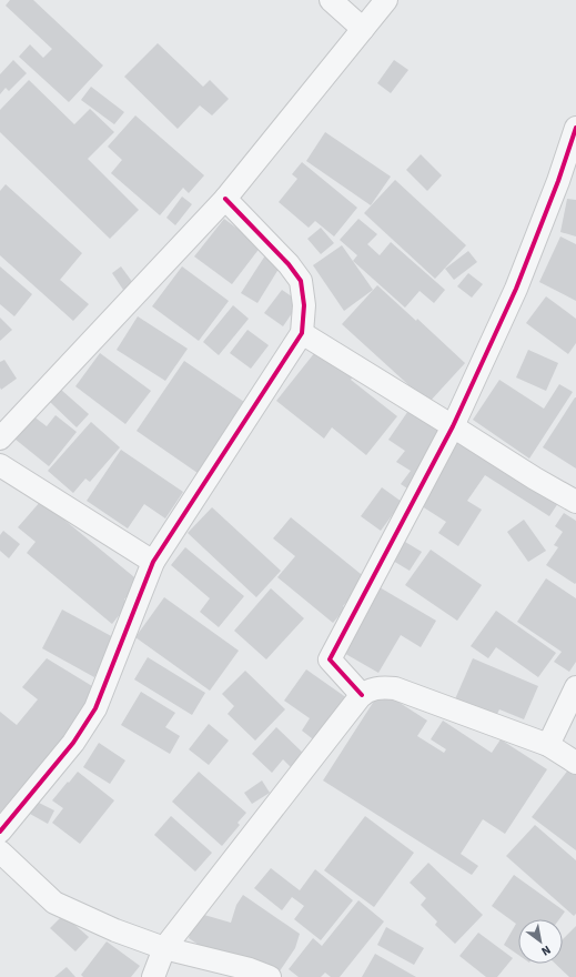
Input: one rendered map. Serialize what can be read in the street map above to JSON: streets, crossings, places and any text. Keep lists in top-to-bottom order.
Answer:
{
  "north": "bottom right"
}
